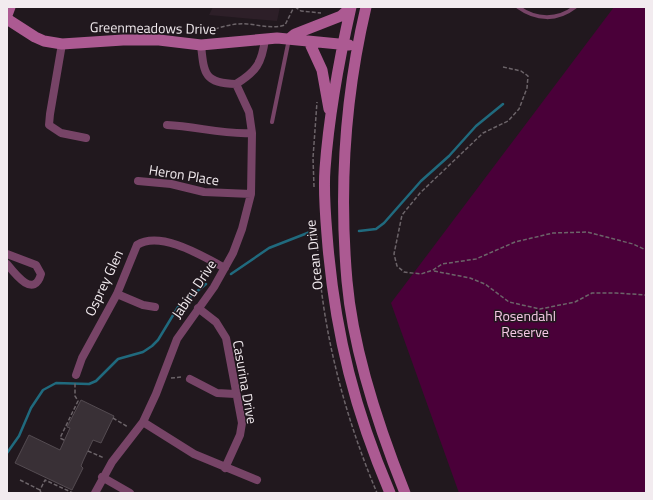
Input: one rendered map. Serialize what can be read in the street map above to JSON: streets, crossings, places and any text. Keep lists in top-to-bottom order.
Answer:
{
  "streets": {
    "main road": ["Greenmeadows Drive", "Ocean Drive"],
    "street": [
      "Heron Place",
      "Osprey Glen",
      "Jabiru Drive",
      "Casurina Drive"
    ]
  },
  "crossings": [
    ["Greenmeadows Drive", "Ocean Drive"],
    ["Heron Place", "Jabiru Drive"],
    ["Osprey Glen", "Jabiru Drive"],
    ["Jabiru Drive", "Casurina Drive"]
  ],
  "parks": ["Rosendahl Reserve"]
}
